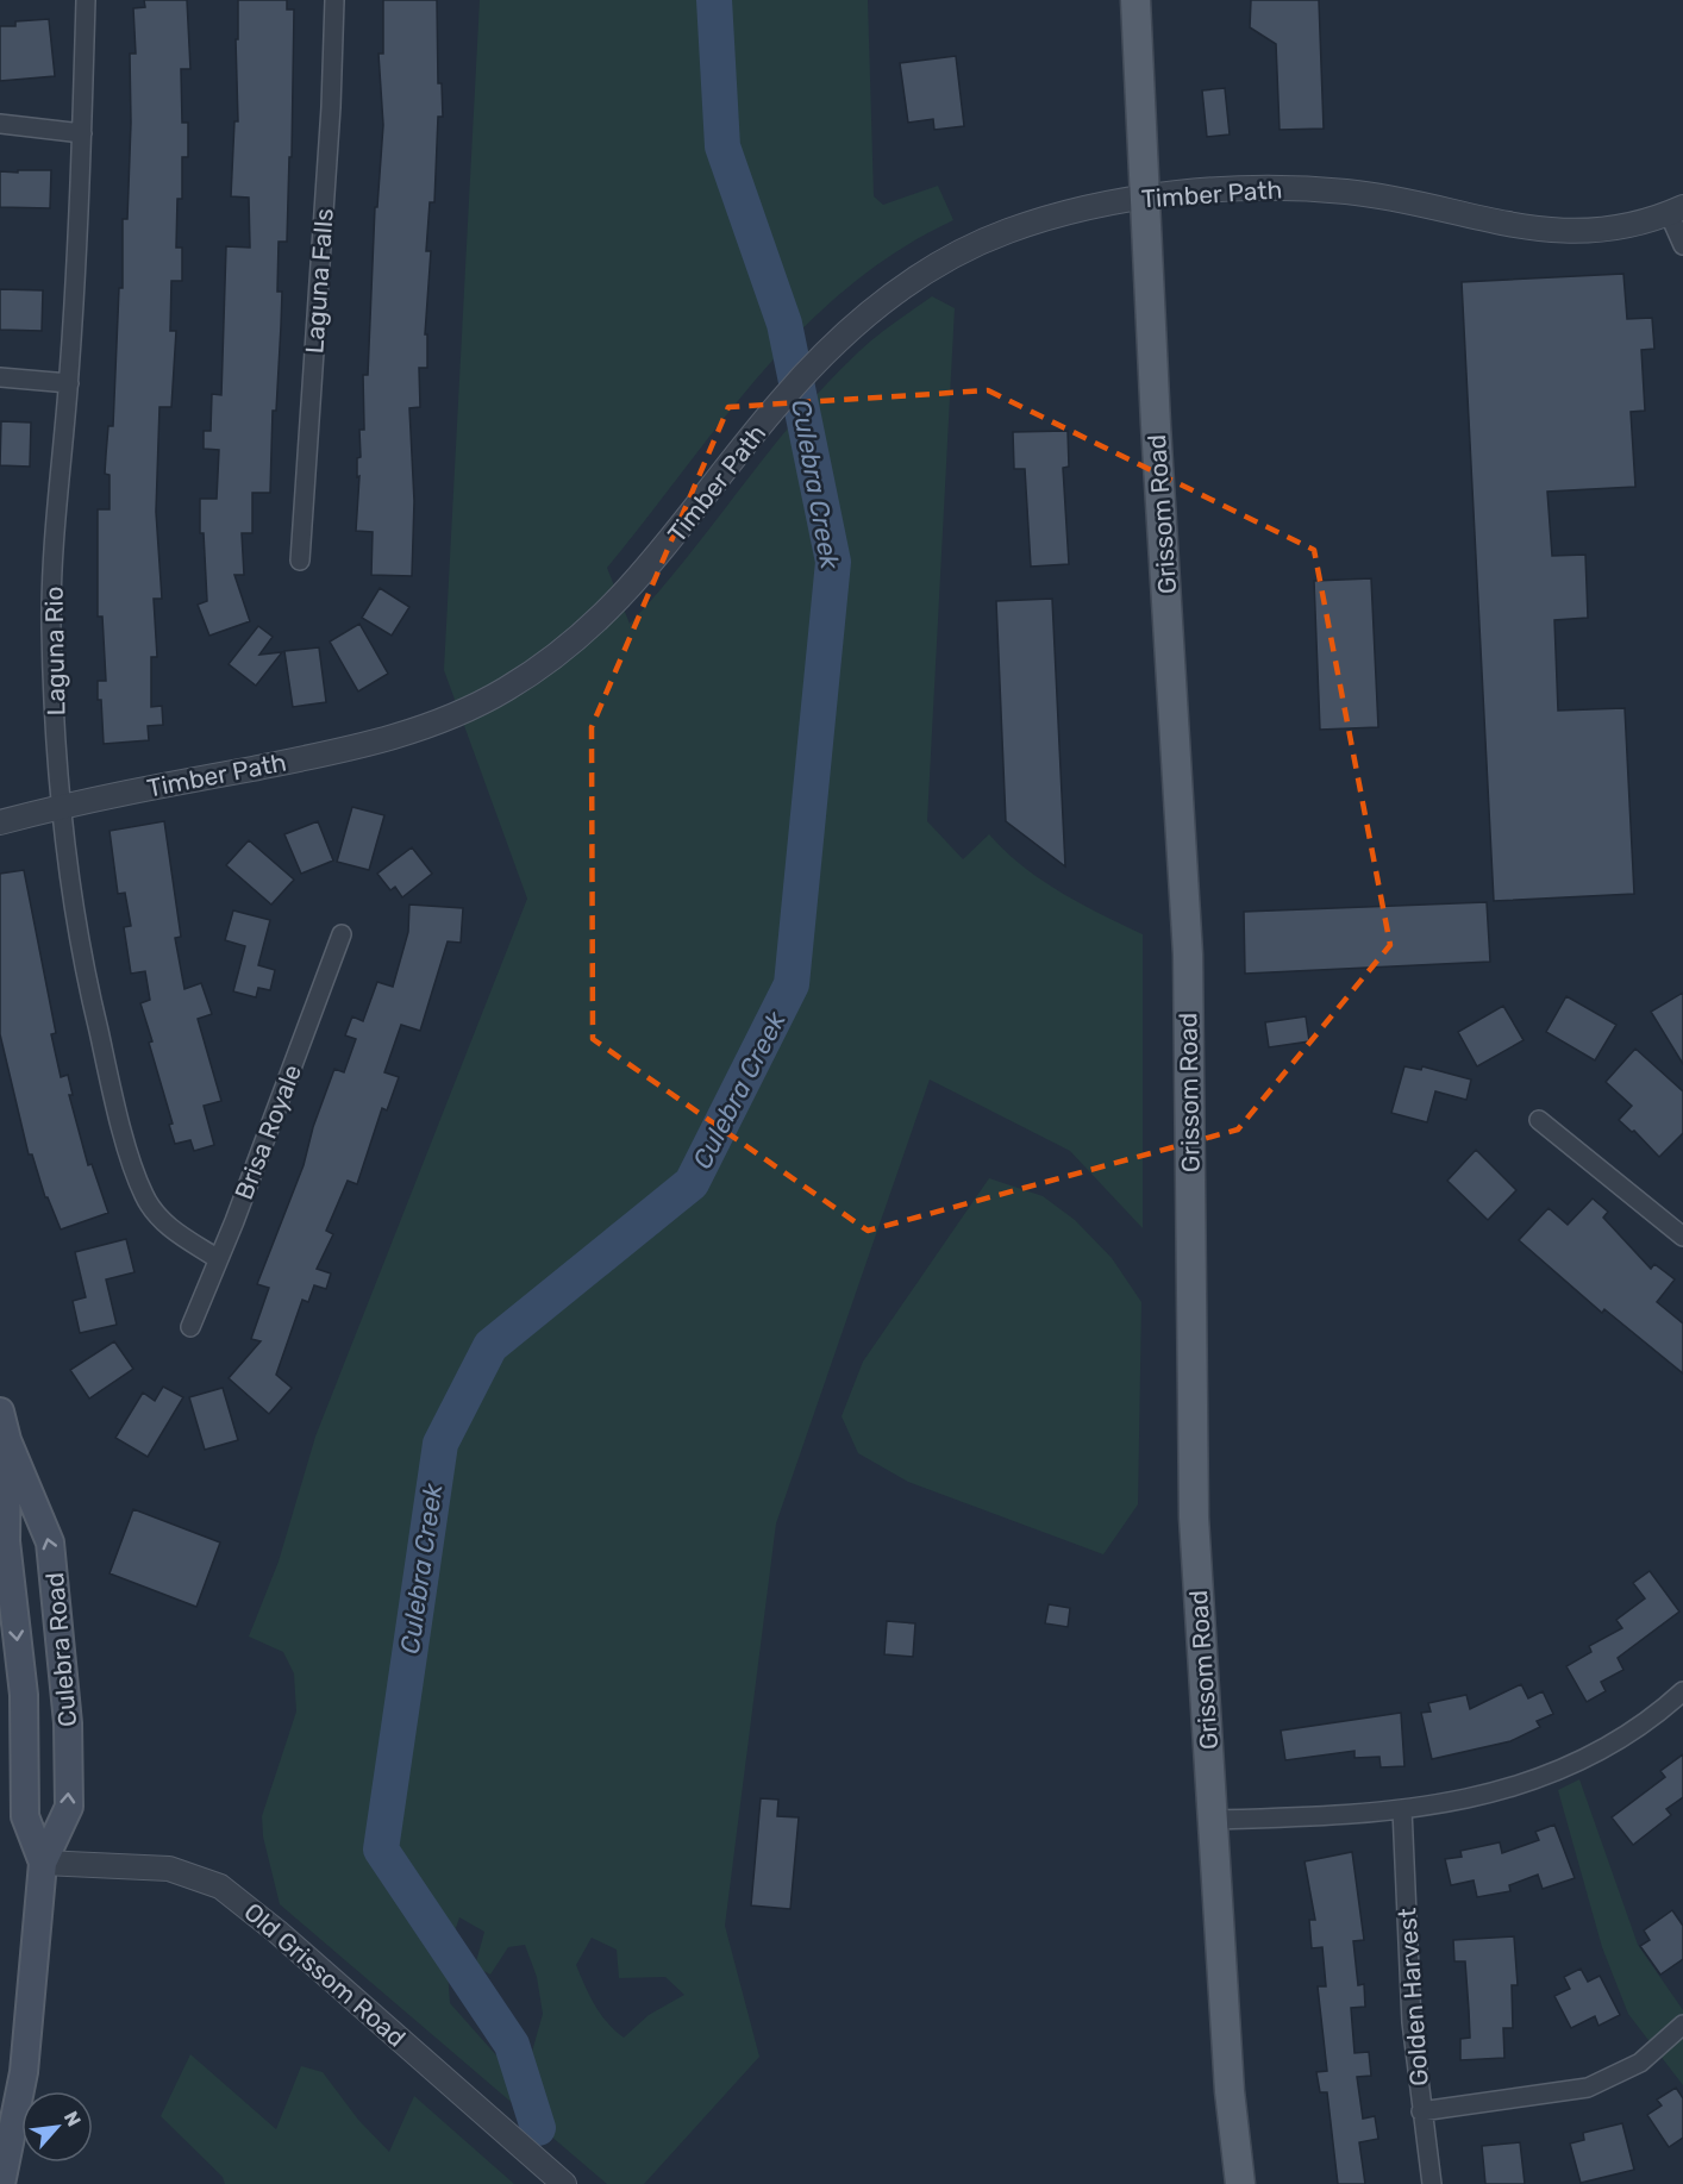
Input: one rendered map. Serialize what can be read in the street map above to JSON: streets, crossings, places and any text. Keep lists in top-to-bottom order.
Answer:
{
  "streets": {
    "main road": ["Grissom Road", "Culebra Road"],
    "street": [
      "Timber Path",
      "Laguna Falls",
      "Laguna Rio",
      "Brisa Royale",
      "Old Grissom Road",
      "Golden Harvest"
    ]
  },
  "crossings": [
    ["Timber Path", "Grissom Road"],
    ["Timber Path", "Laguna Rio"],
    ["Laguna Rio", "Brisa Royale"],
    ["Culebra Road", "Old Grissom Road"]
  ],
  "water": ["Culebra Creek"],
  "north": "top right"
}
